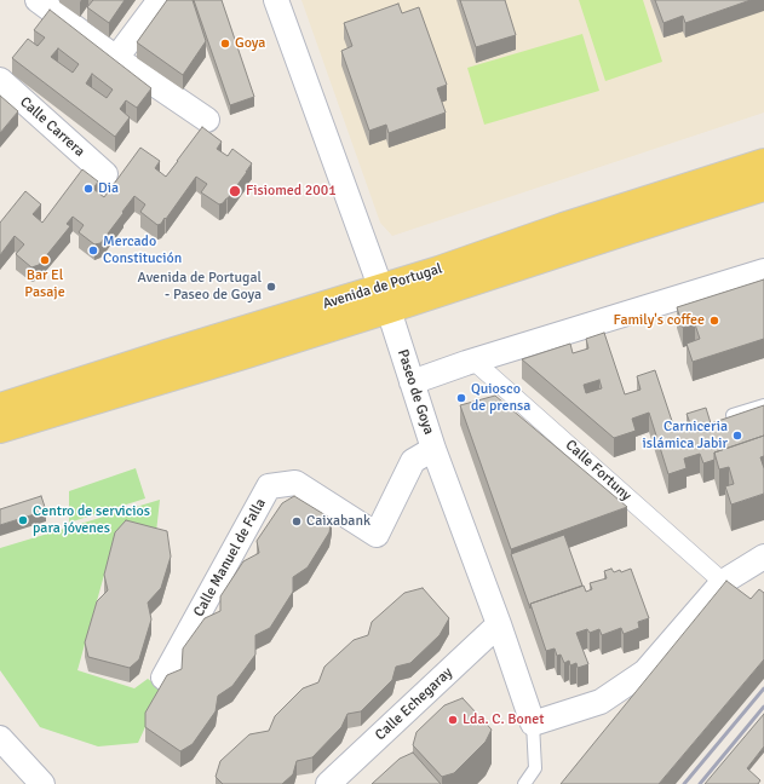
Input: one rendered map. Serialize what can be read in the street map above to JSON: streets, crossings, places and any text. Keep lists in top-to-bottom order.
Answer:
{
  "streets": {
    "main road": ["Avenida de Portugal"],
    "street": [
      "Calle Carrera",
      "Paseo de Goya",
      "Calle Fortuny",
      "Calle Manuel de Falla",
      "Calle Echegaray"
    ]
  },
  "crossings": [
    ["Avenida de Portugal", "Paseo de Goya"],
    ["Paseo de Goya", "Calle Manuel de Falla"],
    ["Paseo de Goya", "Calle Echegaray"]
  ],
  "places": [
    "Goya",
    "Dia",
    "Fisiomed 2001",
    "Mercado Constitución",
    "Bar El Pasaje",
    "Avenida de Portugal - Paseo de Goya",
    "Family's coffee",
    "Quiosco de prensa",
    "Carniceria islámica Jabir",
    "Centro de servicios para jóvenes",
    "Caixabank",
    "Lda. C. Bonet"
  ]
}
